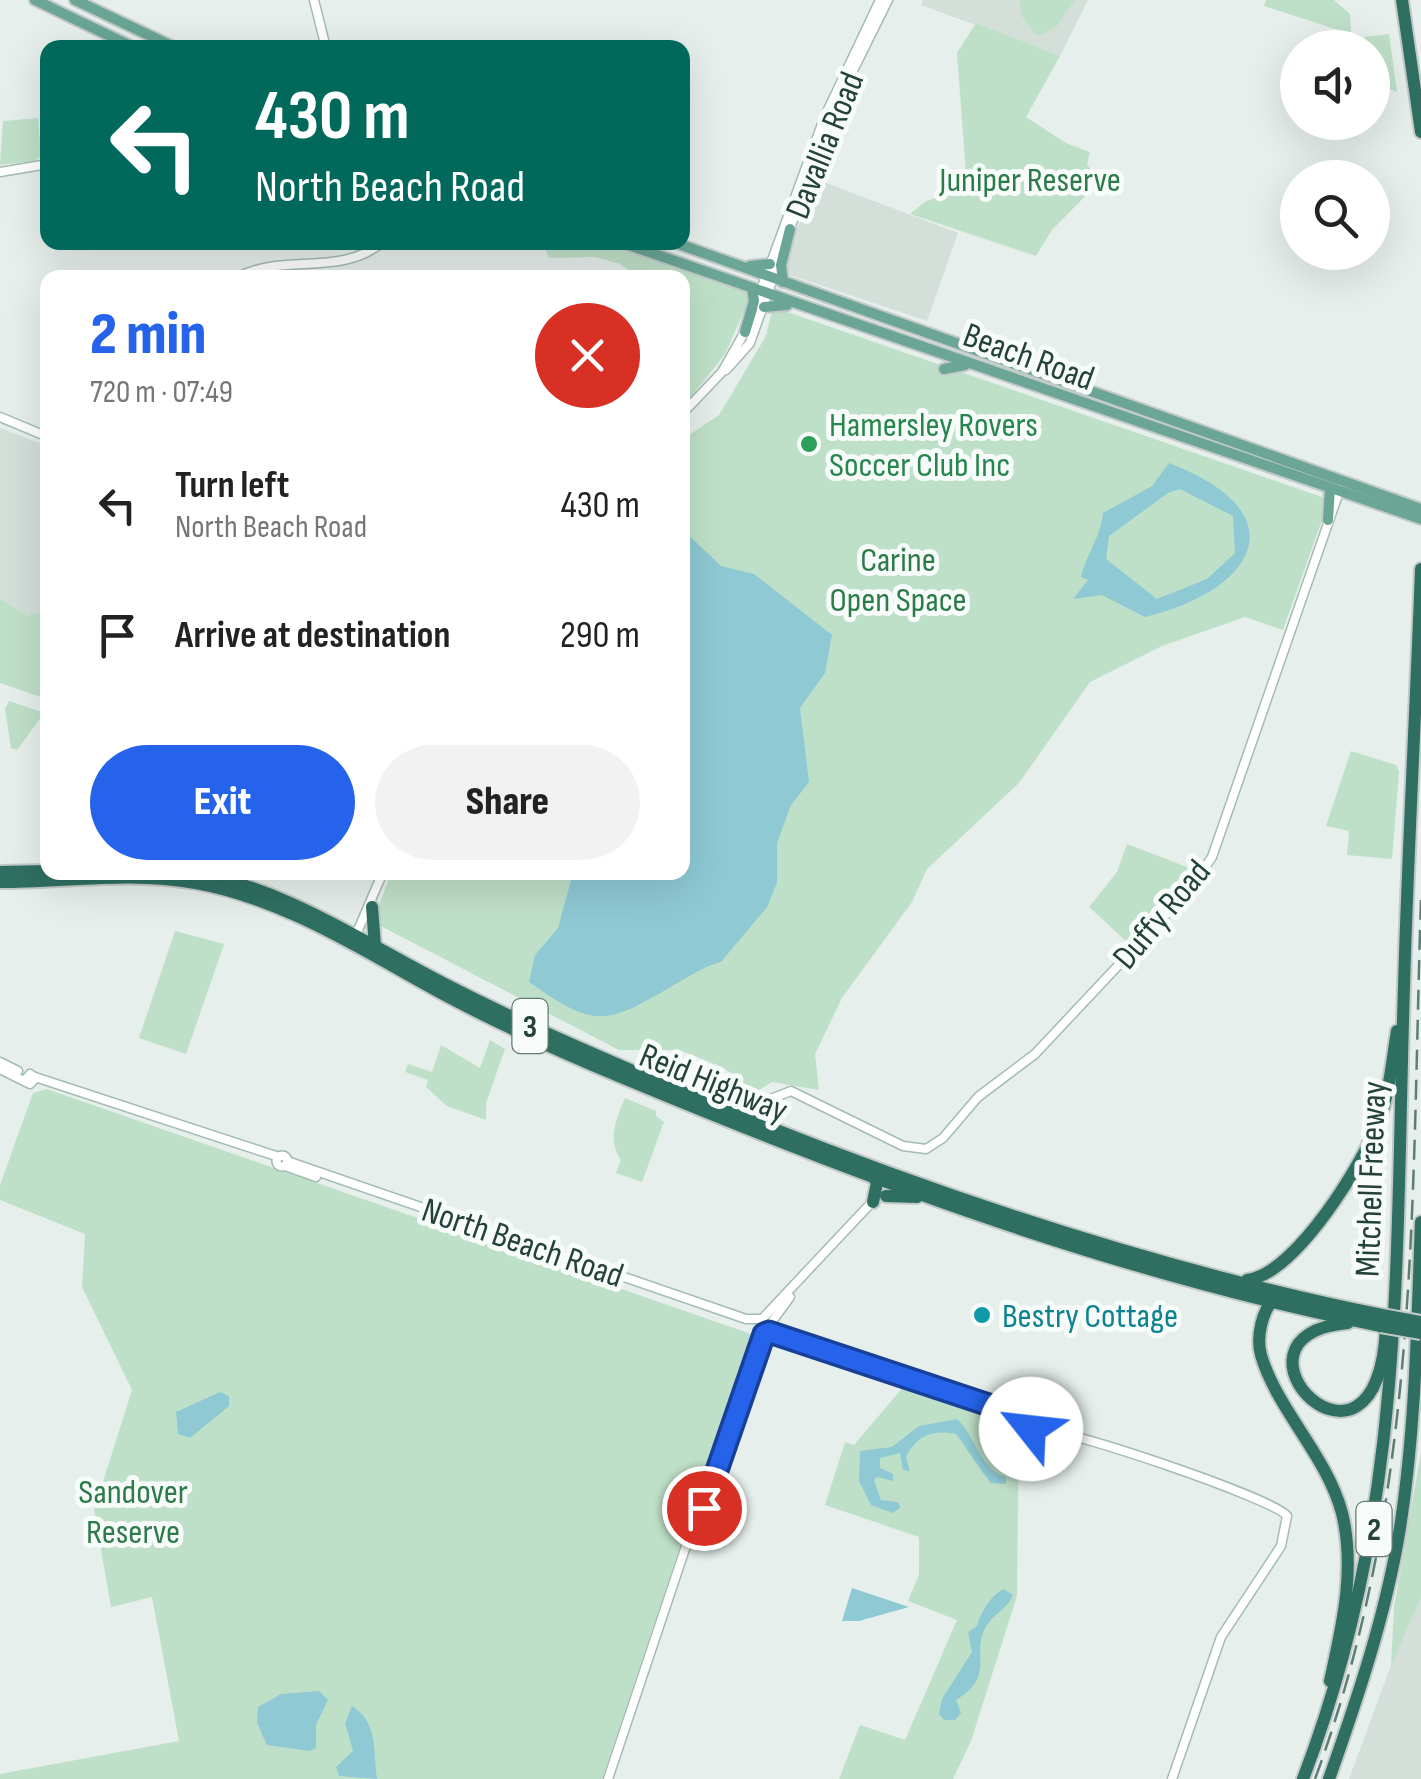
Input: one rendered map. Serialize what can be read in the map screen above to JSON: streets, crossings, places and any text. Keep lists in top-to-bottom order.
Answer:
{
  "streets": {
    "highway": [
      "3",
      "Reid Highway",
      "Mitchell Freeway",
      "2"
    ],
    "main road": [
      "Davallia Road",
      "Beach Road",
      "Duffy Road",
      "North Beach Road"
    ]
  },
  "crossings": [
    ["Davallia Road", "Beach Road"]
  ],
  "parks": ["Juniper Reserve", "Carine Open Space", "Sandover Reserve"],
  "places": ["Hamersley Rovers Soccer Club Inc", "Bestry Cottage"],
  "page": {
    "turn": ["430 m", "North Beach Road"],
    "heading": ["2 min", "720 m · 07:49"],
    "list": [
      {
        "name": "Turn left",
        "note": "North Beach Road",
        "value": "430 m"
      },
      {
        "name": "Arrive at destination",
        "value": "290 m"
      }
    ],
    "buttons": ["Exit", "Share"]
  }
}
